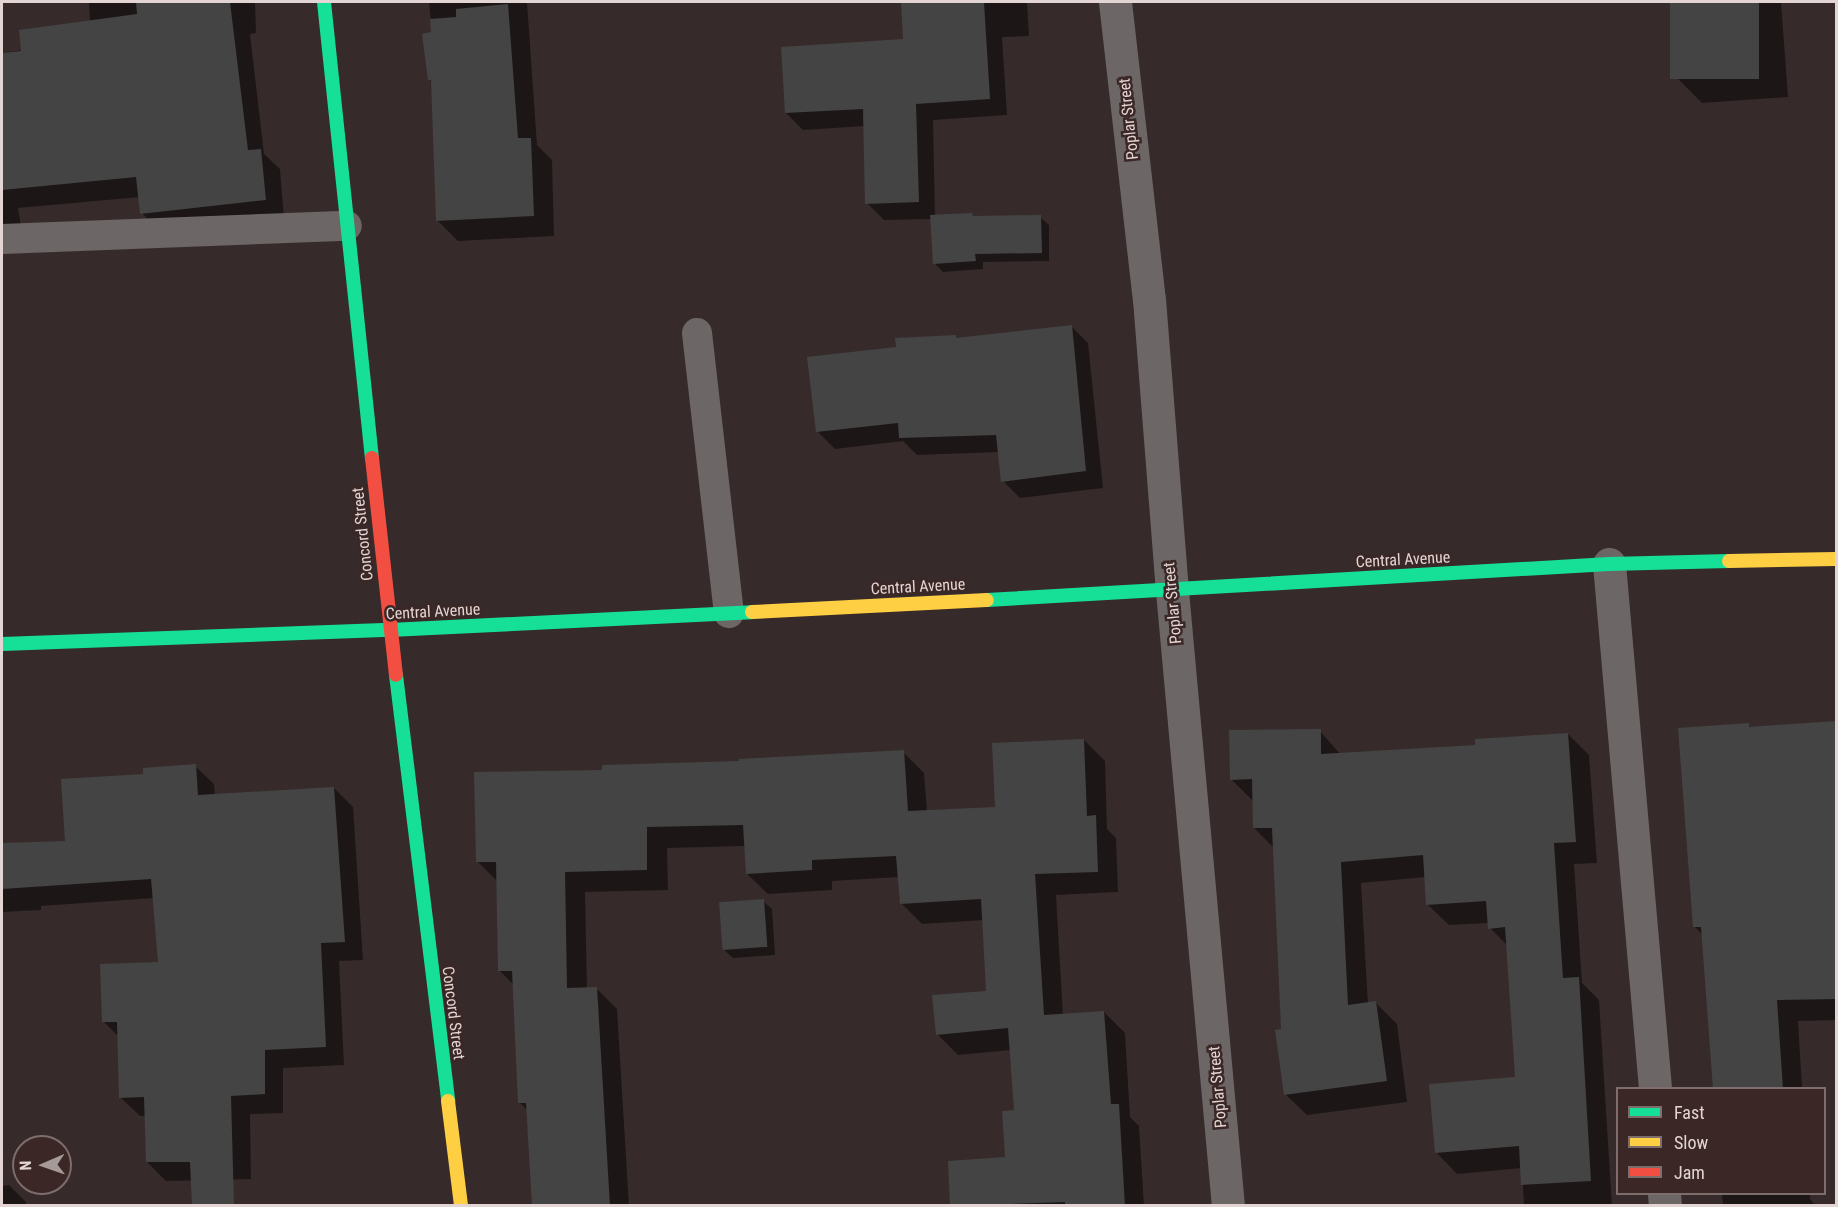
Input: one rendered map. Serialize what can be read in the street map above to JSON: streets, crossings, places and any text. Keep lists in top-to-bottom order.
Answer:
{
  "streets": {
    "street": ["Poplar Street", "Concord Street", "Central Avenue"]
  },
  "crossings": [
    ["Poplar Street", "Central Avenue"],
    ["Concord Street", "Central Avenue"]
  ],
  "legend": ["Fast", "Slow", "Jam"],
  "north": "left"
}
